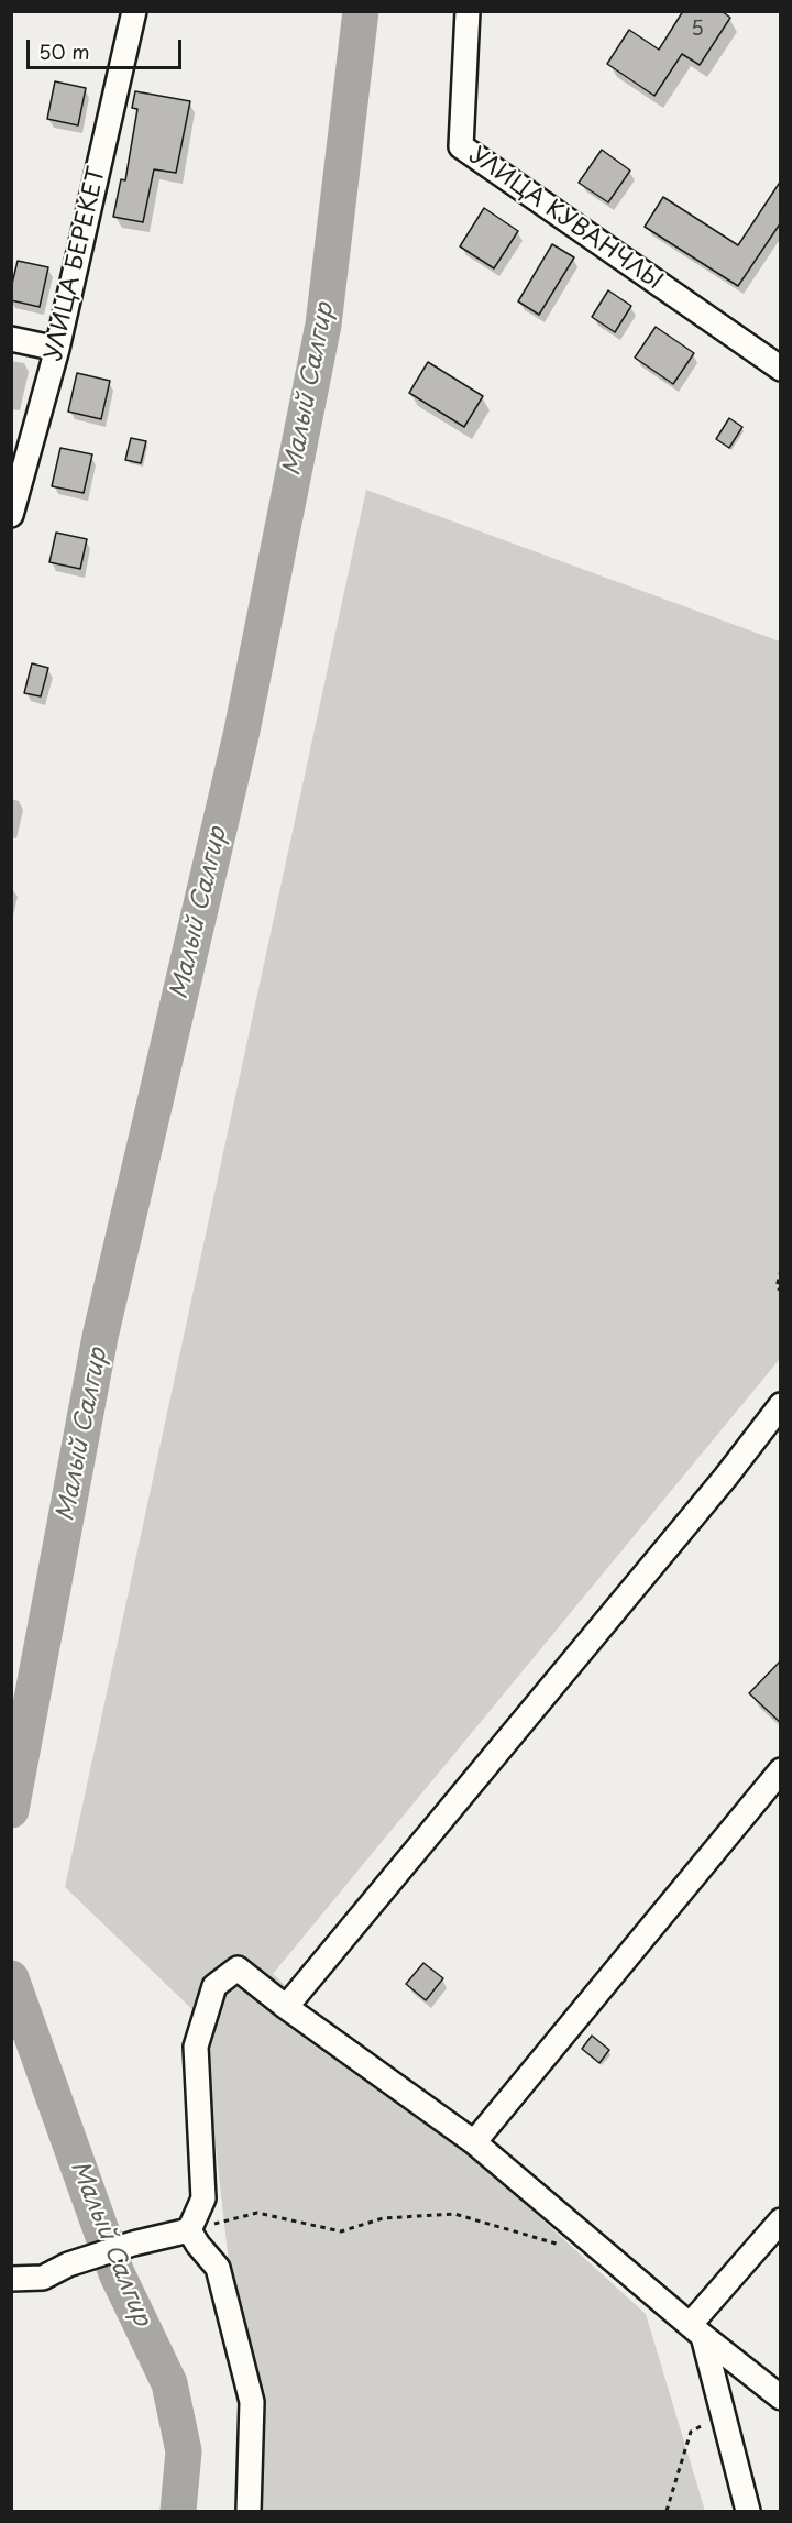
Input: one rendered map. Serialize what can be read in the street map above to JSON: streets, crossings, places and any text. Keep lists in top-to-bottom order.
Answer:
{
  "streets": {
    "street": ["УЛИЦА КУВАНЧЛЫ", "УЛИЦА БЕРЕКЕТ"]
  },
  "water": ["Малый Салгир"],
  "house_numbers": ["5"],
  "scale_bar": "50 m"
}
